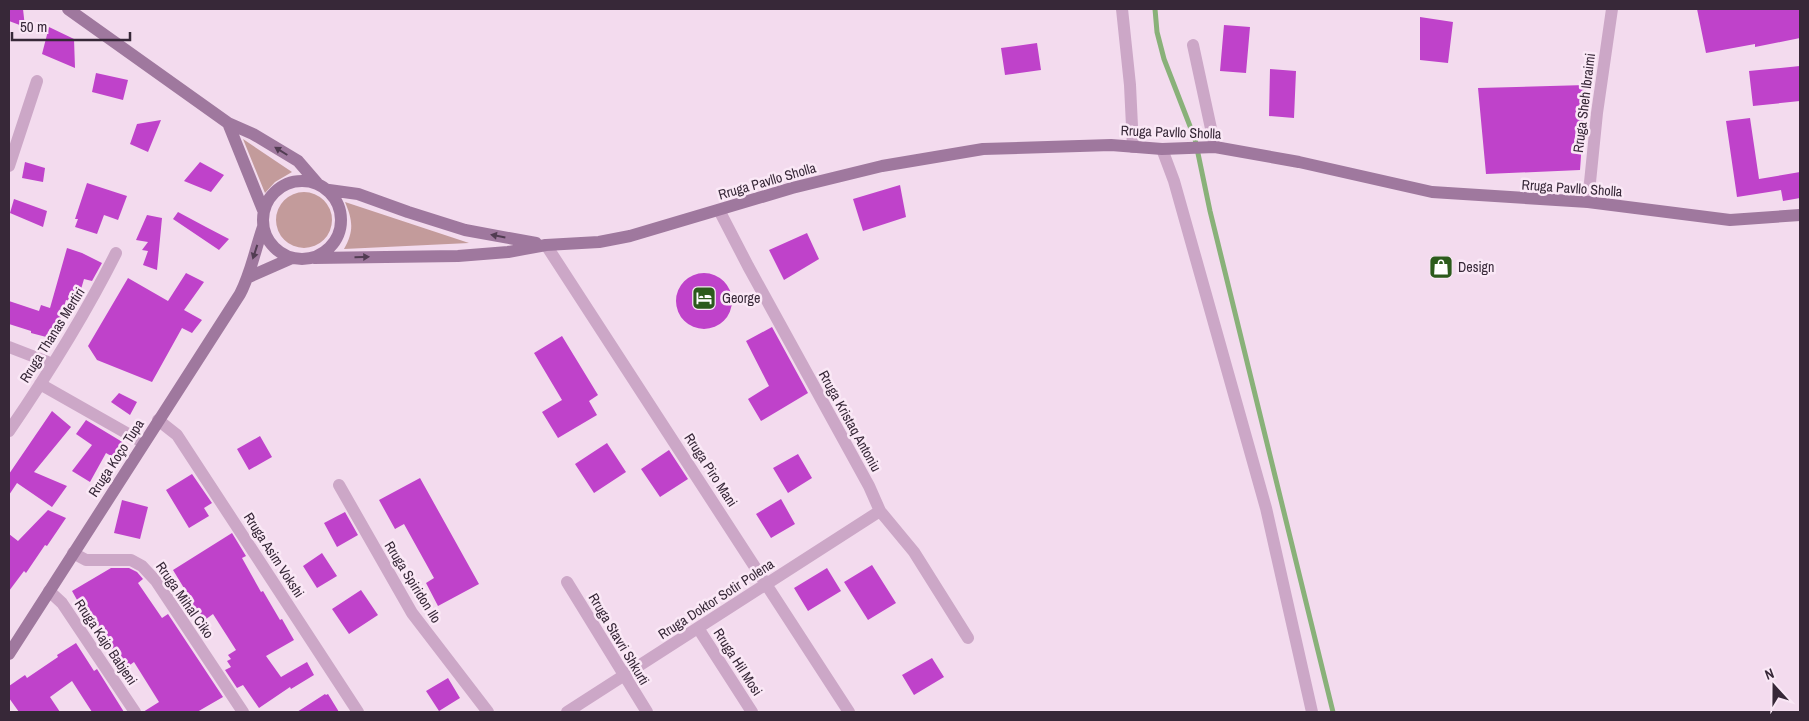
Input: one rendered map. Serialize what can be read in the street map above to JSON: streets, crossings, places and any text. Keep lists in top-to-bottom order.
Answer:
{
  "streets": {
    "street": [
      "Rruga Sheh Ibraimi",
      "Rruga Pavllo Sholla",
      "Rruga Thanas Mertiri",
      "Rruga Kristaq Antoniu",
      "Rruga Koço Tupa",
      "Rruga Piro Mani",
      "Rruga Asim Vokshi",
      "Rruga Spiridon Ilo",
      "Rruga Doktor Sotir Polena",
      "Rruga Mihal Ciko",
      "Rruga Stavri Shkurti",
      "Rruga Kajo Babjeni",
      "Rruga Hil Mosi"
    ]
  },
  "crossings": [
    ["Rruga Sheh Ibraimi", "Rruga Pavllo Sholla"],
    ["Rruga Pavllo Sholla", "Rruga Kristaq Antoniu"],
    ["Rruga Pavllo Sholla", "Rruga Koço Tupa"],
    ["Rruga Pavllo Sholla", "Rruga Piro Mani"],
    ["Rruga Kristaq Antoniu", "Rruga Doktor Sotir Polena"],
    ["Rruga Koço Tupa", "Rruga Asim Vokshi"],
    ["Rruga Koço Tupa", "Rruga Mihal Ciko"],
    ["Rruga Koço Tupa", "Rruga Kajo Babjeni"],
    ["Rruga Piro Mani", "Rruga Doktor Sotir Polena"],
    ["Rruga Doktor Sotir Polena", "Rruga Stavri Shkurti"],
    ["Rruga Doktor Sotir Polena", "Rruga Hil Mosi"]
  ],
  "places": {
    "shop": ["Design"],
    "hotel": ["George"]
  },
  "scale_bar": "50 m",
  "north": "top"
}
